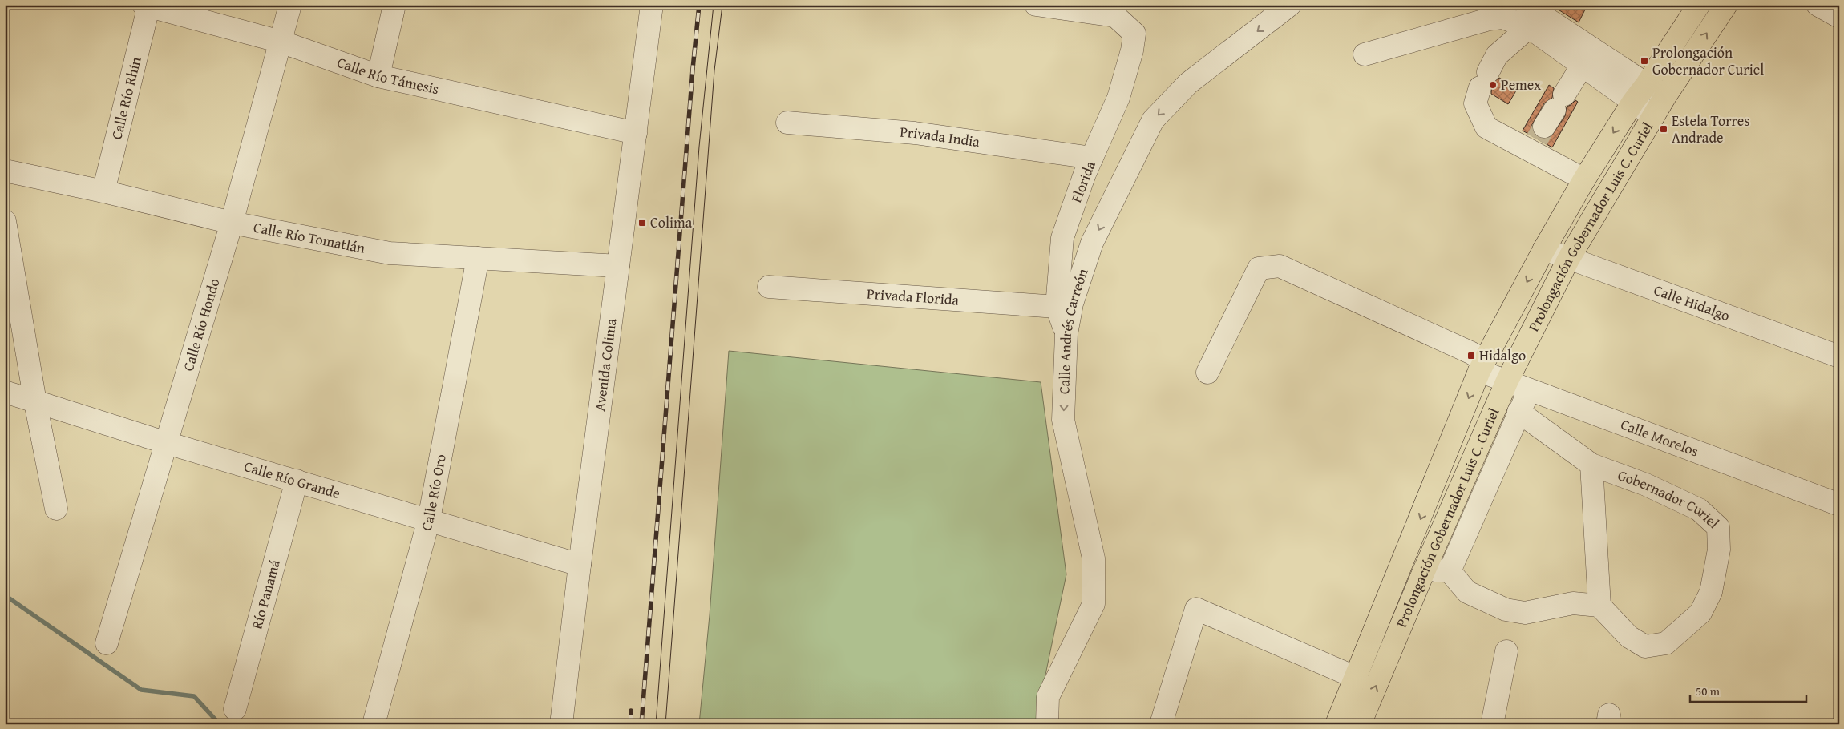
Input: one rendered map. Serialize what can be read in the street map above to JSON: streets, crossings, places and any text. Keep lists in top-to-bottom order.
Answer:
{
  "streets": {
    "main road": ["Prolongación Gobernador Luis C. Curiel"],
    "street": [
      "Calle Río Támesis",
      "Calle Río Rhin",
      "Privada India",
      "Florida",
      "Calle Río Tomatlán",
      "Privada Florida",
      "Calle Hidalgo",
      "Calle Río Hondo",
      "Calle Andrés Carreón",
      "Avenida Colima",
      "Calle Morelos",
      "Calle Río Grande",
      "Calle Río Oro",
      "Gobernador Curiel",
      "Río Panamá"
    ]
  },
  "crossings": [
    ["Calle Río Támesis", "Calle Río Rhin"],
    ["Calle Río Támesis", "Calle Río Hondo"],
    ["Calle Río Támesis", "Avenida Colima"],
    ["Calle Río Rhin", "Calle Río Tomatlán"],
    ["Privada India", "Florida"],
    ["Florida", "Privada Florida"],
    ["Florida", "Calle Andrés Carreón"],
    ["Prolongación Gobernador Luis C. Curiel", "Calle Hidalgo"],
    ["Prolongación Gobernador Luis C. Curiel", "Calle Morelos"],
    ["Calle Río Tomatlán", "Calle Río Hondo"],
    ["Calle Río Tomatlán", "Avenida Colima"],
    ["Calle Río Tomatlán", "Calle Río Oro"],
    ["Calle Río Hondo", "Calle Río Grande"],
    ["Avenida Colima", "Calle Río Grande"],
    ["Calle Río Grande", "Calle Río Oro"],
    ["Calle Río Grande", "Río Panamá"]
  ],
  "one_way": ["Calle Andrés Carreón"],
  "places": {
    "transit": [
      "Prolongación Gobernador Curiel",
      "Estela Torres Andrade",
      "Colima",
      "Hidalgo"
    ],
    "other": ["Pemex"]
  },
  "scale_bar": "50 m"
}
